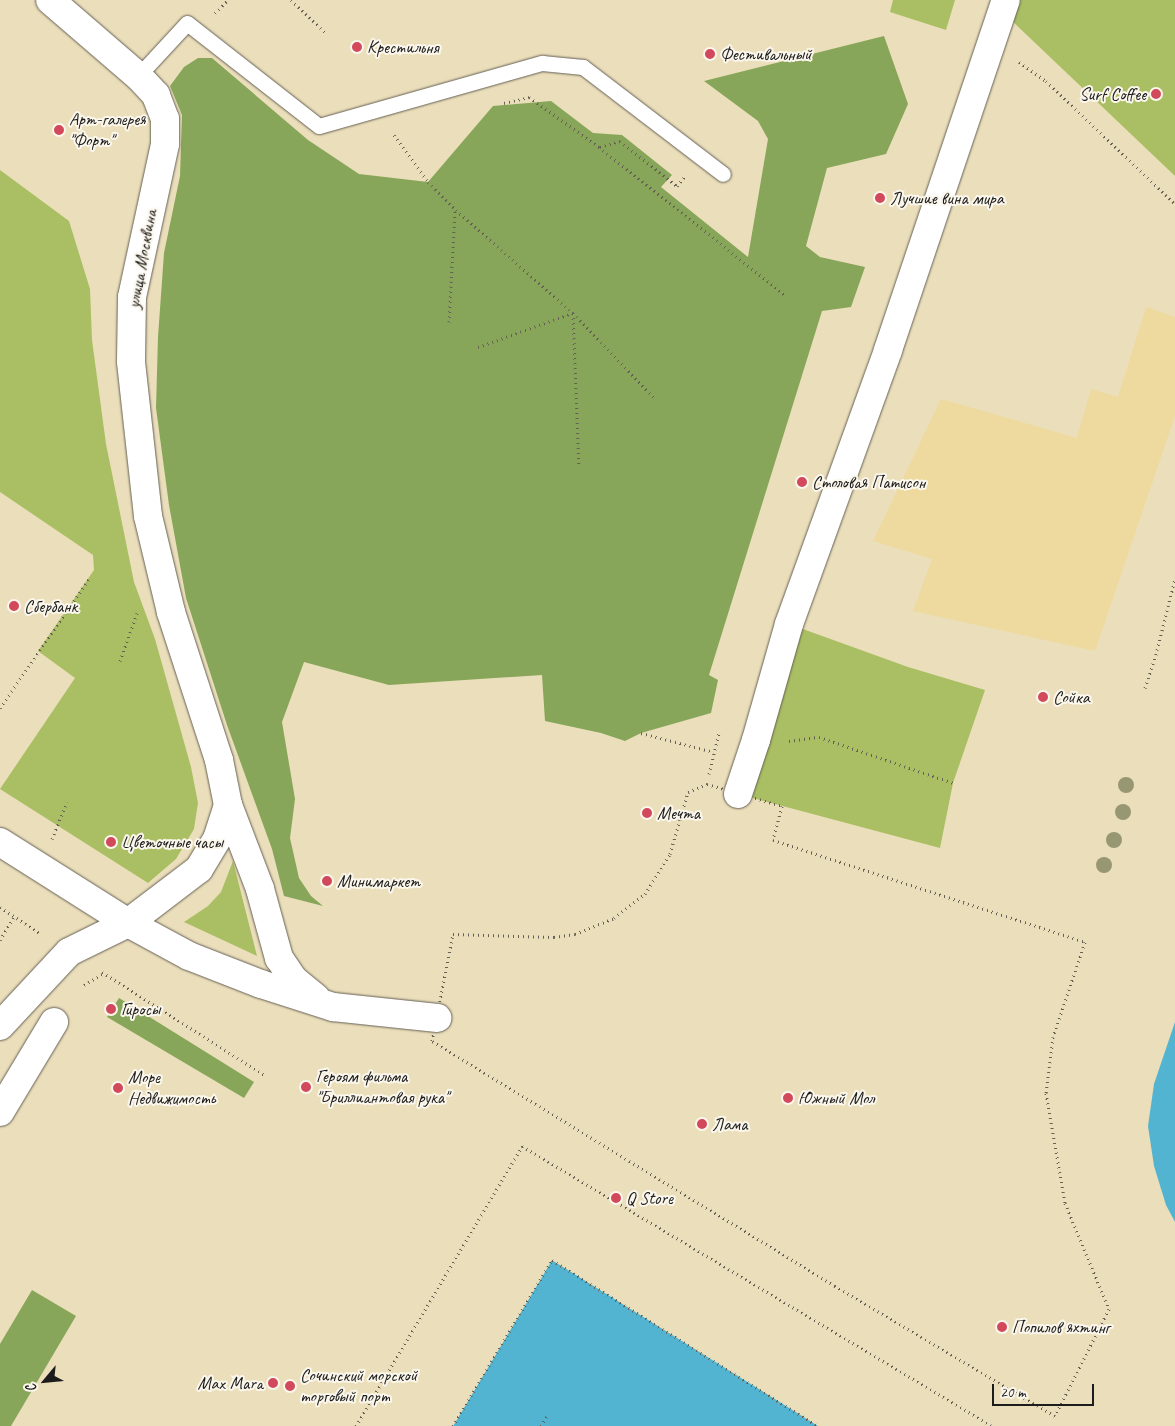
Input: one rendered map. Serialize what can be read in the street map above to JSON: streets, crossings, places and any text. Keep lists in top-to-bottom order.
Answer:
{
  "streets": {
    "street": ["улица Москвина"]
  },
  "places": [
    "Крестильня",
    "Фестивальный",
    "Surf Coffee",
    "Арт-галерея \"Форт\"",
    "Лучшие вина мира",
    "Столовая Патисон",
    "Сбербанк",
    "Сойка",
    "Мечта",
    "Цветочные часы",
    "Минимаркет",
    "Гиросы",
    "Героям фильма \"Бриллиантовая рука\"",
    "Море Недвижимость",
    "Южный Мол",
    "Лама",
    "Q Store",
    "Попилов яхтинг",
    "Max Mara",
    "Сочинский морской торговый порт"
  ],
  "scale_bar": "20 m",
  "north": "bottom left"
}
